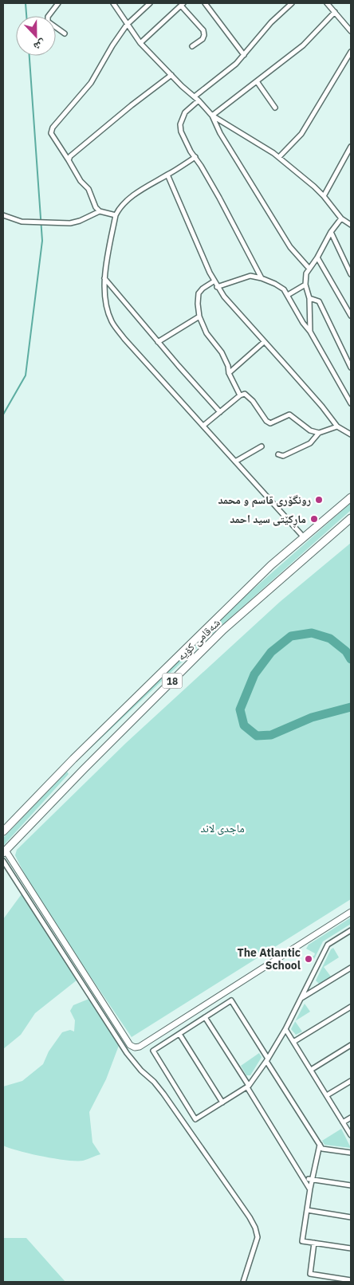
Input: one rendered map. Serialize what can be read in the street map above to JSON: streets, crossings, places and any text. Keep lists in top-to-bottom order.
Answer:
{
  "streets": {
    "highway": ["شەقامی کۆیە", "18"]
  },
  "parks": ["ماجدی لاند"],
  "places": ["رونگۆری قاسم و محمد", "ماڕکێتی سید احمد", "The Atlantic School"],
  "north": "bottom"
}
